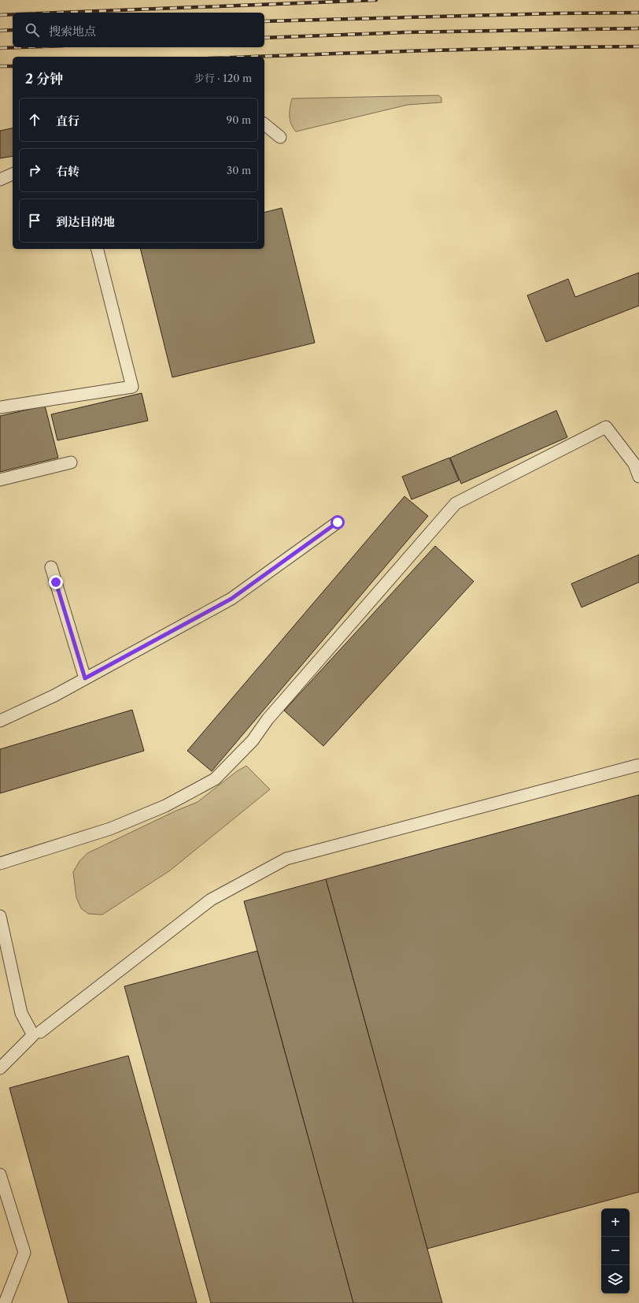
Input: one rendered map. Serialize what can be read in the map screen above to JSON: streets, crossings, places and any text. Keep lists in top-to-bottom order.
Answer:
{
  "page": {
    "search": "搜索地点",
    "heading": ["2 分钟", "步行 · 120 m"],
    "list": [
      ["直行", "90 m"],
      ["右转", "30 m"],
      "到达目的地"
    ],
    "map_buttons": ["+", "−"]
  }
}
